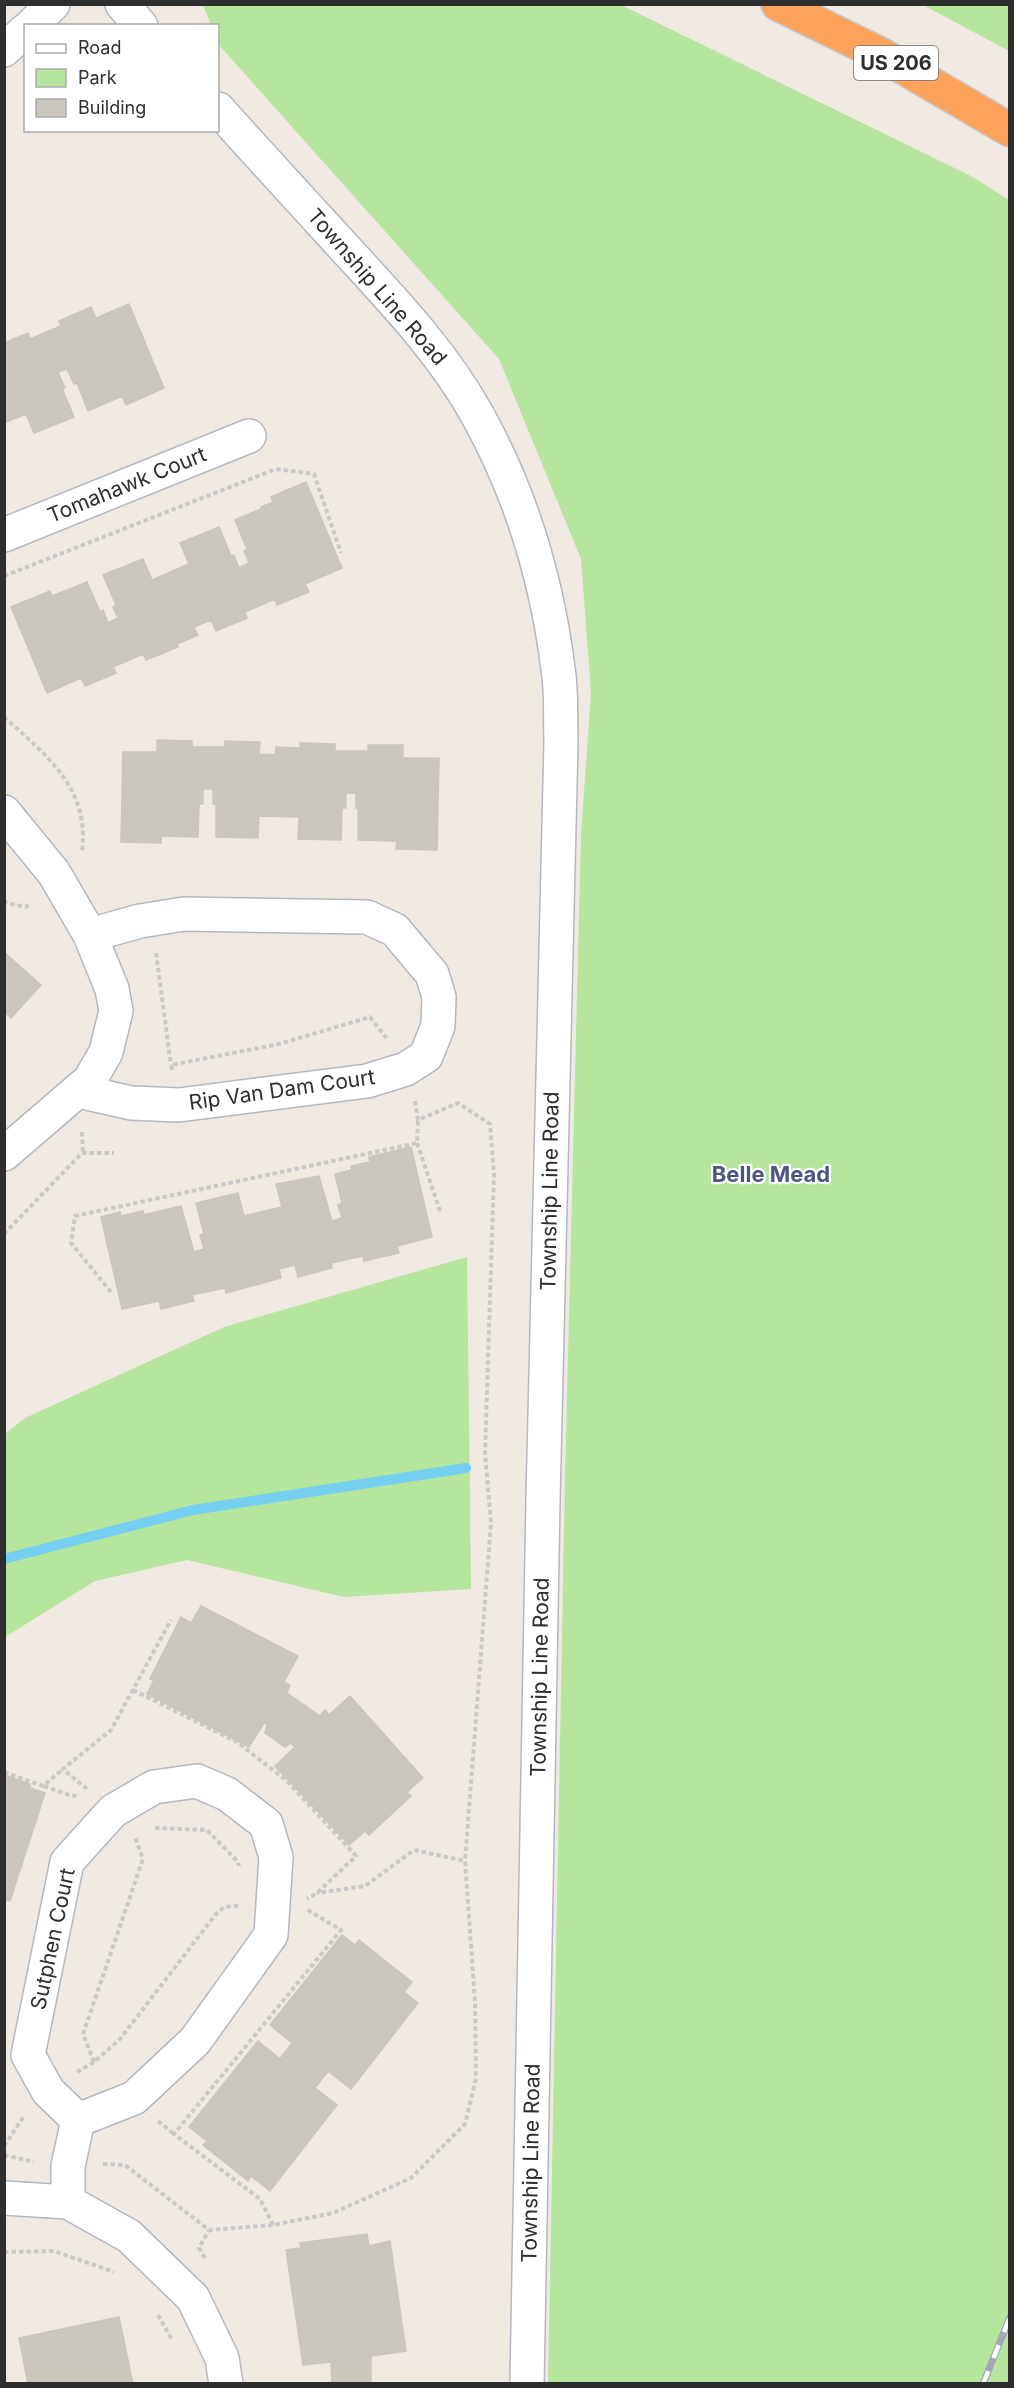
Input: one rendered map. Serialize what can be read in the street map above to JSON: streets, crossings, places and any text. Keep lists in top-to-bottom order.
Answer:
{
  "streets": {
    "highway": ["US 206"],
    "street": [
      "Township Line Road",
      "Tomahawk Court",
      "Rip Van Dam Court",
      "Sutphen Court"
    ]
  },
  "districts": ["Belle Mead"],
  "legend": ["Road", "Park", "Building"]
}
